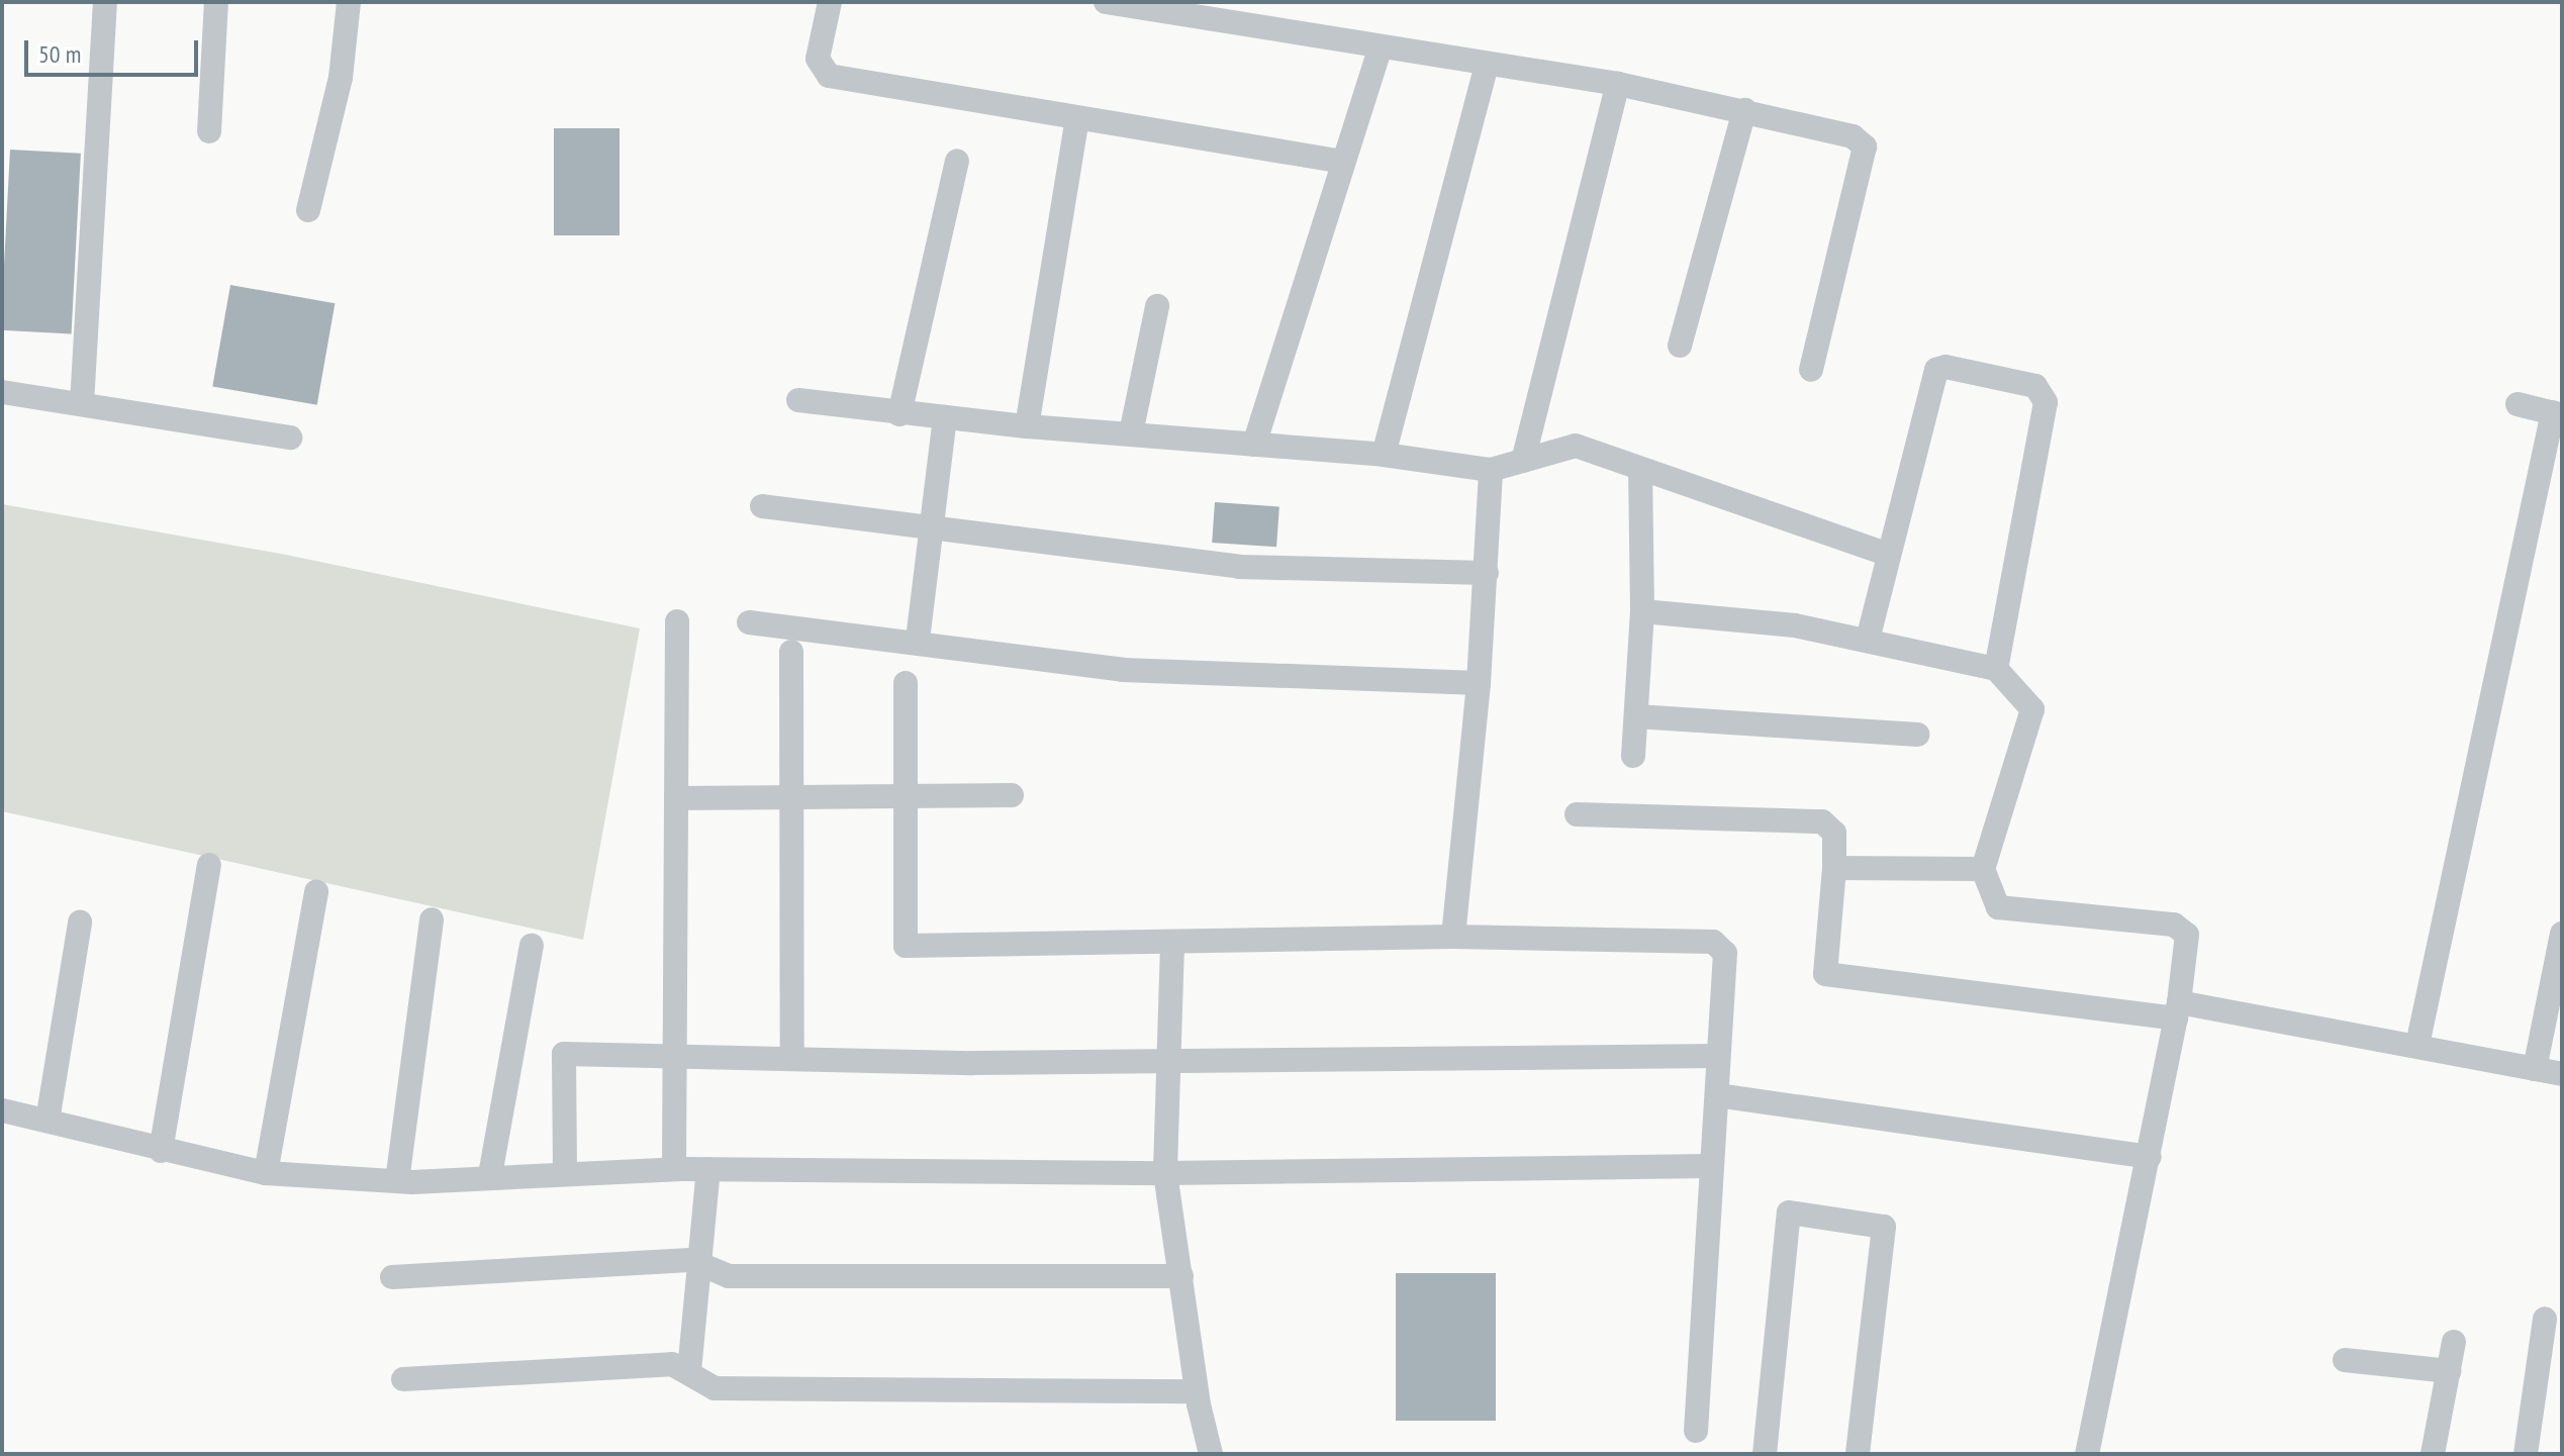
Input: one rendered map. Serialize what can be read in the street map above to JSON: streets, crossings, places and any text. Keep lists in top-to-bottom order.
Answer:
{
  "scale_bar": "50 m"
}
